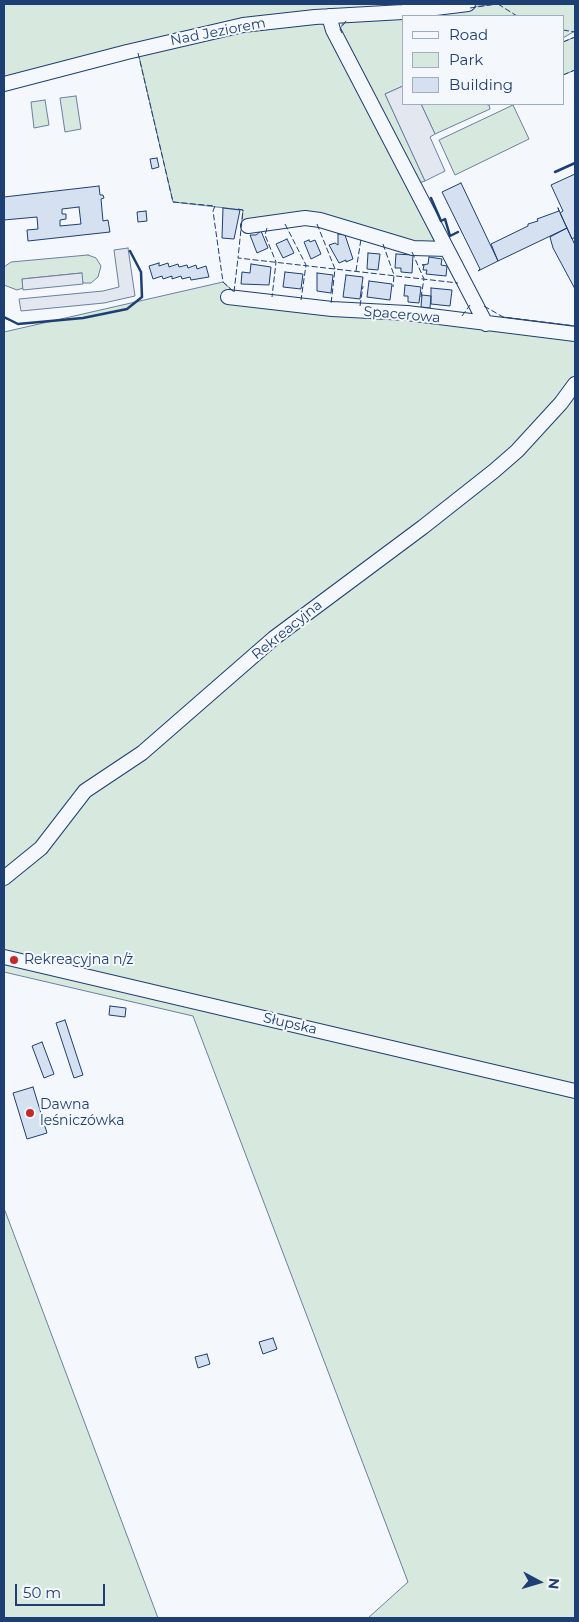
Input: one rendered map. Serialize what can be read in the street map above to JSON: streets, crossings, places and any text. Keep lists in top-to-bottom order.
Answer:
{
  "streets": {
    "street": [
      "Nad Jeziorem",
      "Spacerowa",
      "Rekreacyjna",
      "Słupska"
    ]
  },
  "places": ["Rekreacyjna n/ż", "Dawna leśniczówka"],
  "legend": ["Road", "Park", "Building"],
  "scale_bar": "50 m",
  "north": "right"
}
